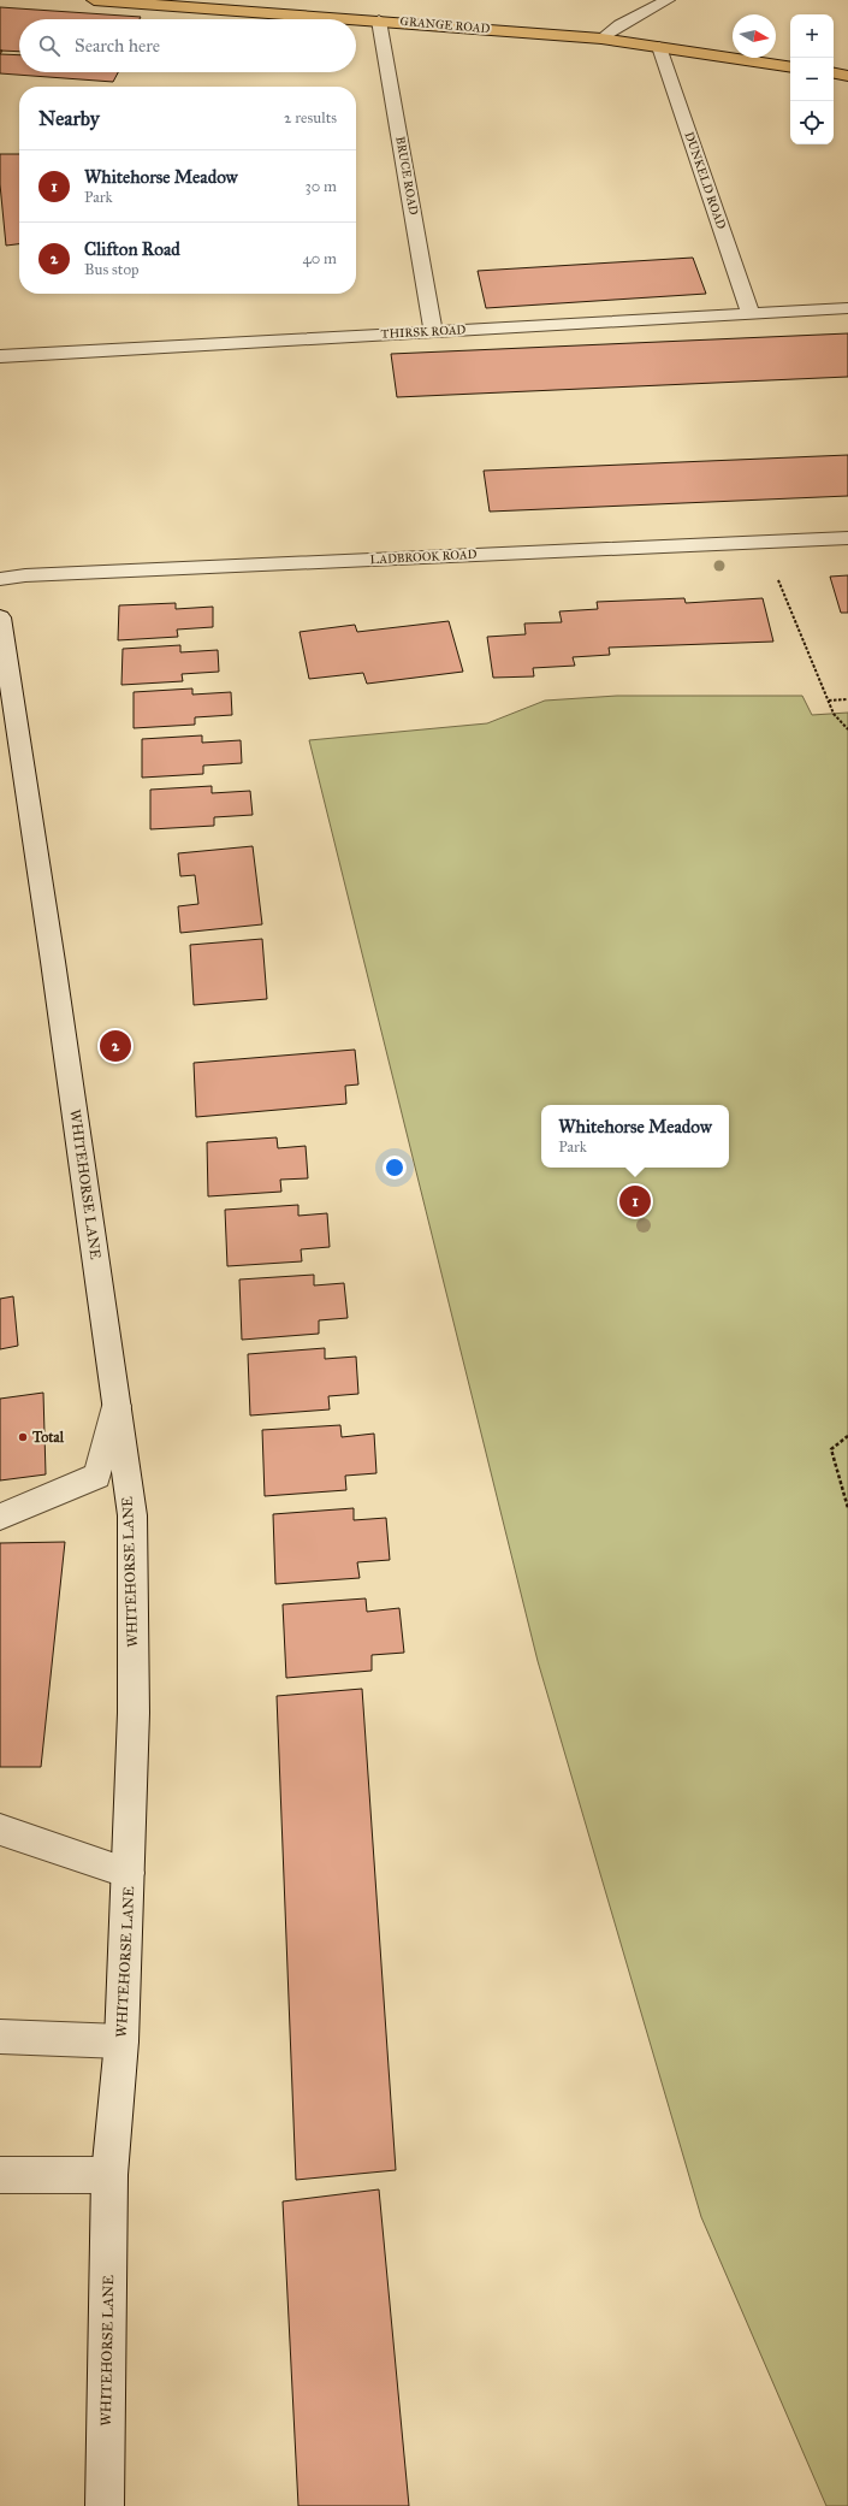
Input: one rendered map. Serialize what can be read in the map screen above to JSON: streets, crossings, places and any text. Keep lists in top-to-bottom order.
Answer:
{
  "streets": {
    "main road": ["GRANGE ROAD"],
    "street": [
      "BRUCE ROAD",
      "DUNKELD ROAD",
      "THIRSK ROAD",
      "LADBROOK ROAD",
      "WHITEHORSE LANE"
    ]
  },
  "crossings": [
    ["GRANGE ROAD", "BRUCE ROAD"],
    ["GRANGE ROAD", "DUNKELD ROAD"],
    ["BRUCE ROAD", "THIRSK ROAD"],
    ["DUNKELD ROAD", "THIRSK ROAD"]
  ],
  "places": ["Total"],
  "north": "right",
  "page": {
    "map_buttons": ["+", "−"],
    "search": "Search here",
    "heading": ["Nearby", "2 results"],
    "list": [
      {
        "mark": "1",
        "name": "Whitehorse Meadow",
        "note": "Park",
        "value": "30 m"
      },
      {
        "mark": "2",
        "name": "Clifton Road",
        "note": "Bus stop",
        "value": "40 m"
      }
    ],
    "pins": ["2", "1"],
    "popup": ["Whitehorse Meadow", "Park"]
  }
}
